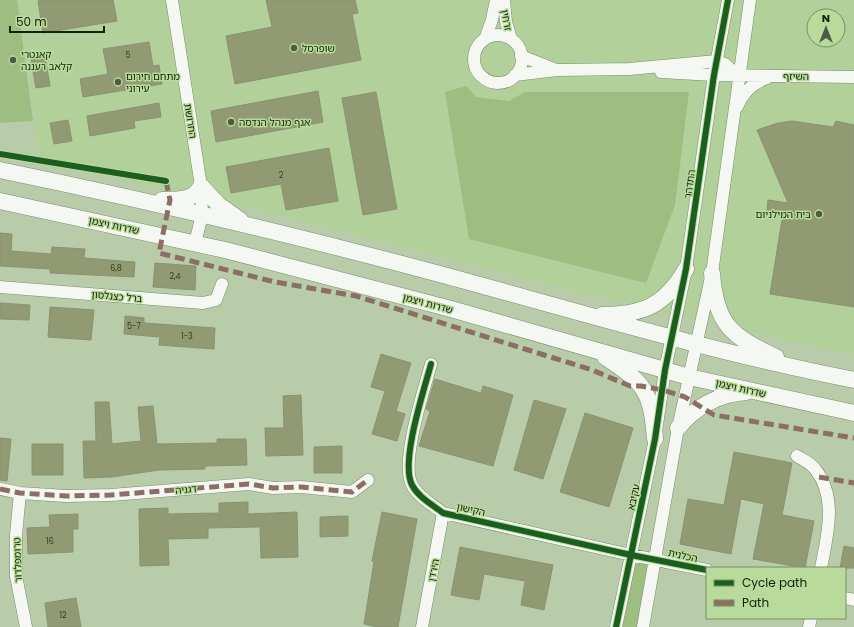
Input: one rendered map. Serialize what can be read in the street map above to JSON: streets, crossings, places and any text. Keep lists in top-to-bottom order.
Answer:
{
  "streets": {
    "main road": ["שדרות ויצמן"],
    "street": [
      "זרחין",
      "השיזף",
      "החרושת",
      "התדהר",
      "ברל כצנלסון",
      "דגניה",
      "עקיבא",
      "הקישון",
      "הכלנית",
      "טרומפלדור",
      "הירדן"
    ]
  },
  "crossings": [
    ["זרחין", "השיזף"],
    ["השיזף", "התדהר"],
    ["החרושת", "שדרות ויצמן"],
    ["התדהר", "שדרות ויצמן"],
    ["התדהר", "עקיבא"],
    ["שדרות ויצמן", "עקיבא"],
    ["דגניה", "טרומפלדור"],
    ["עקיבא", "הקישון"],
    ["הקישון", "הכלנית"],
    ["הקישון", "הירדן"]
  ],
  "places": [
    "שופרסל",
    "קאנטרי קלאב רעננה",
    "מתחם חירום עירוני",
    "אגף מנהל הנדסה",
    "בית המילניום"
  ],
  "house_numbers": [
    "5",
    "2",
    "6,8",
    "2,4",
    "5-7",
    "1-3",
    "16",
    "12"
  ],
  "legend": ["Cycle path", "Path"],
  "scale_bar": "50 m",
  "north": "top"
}
